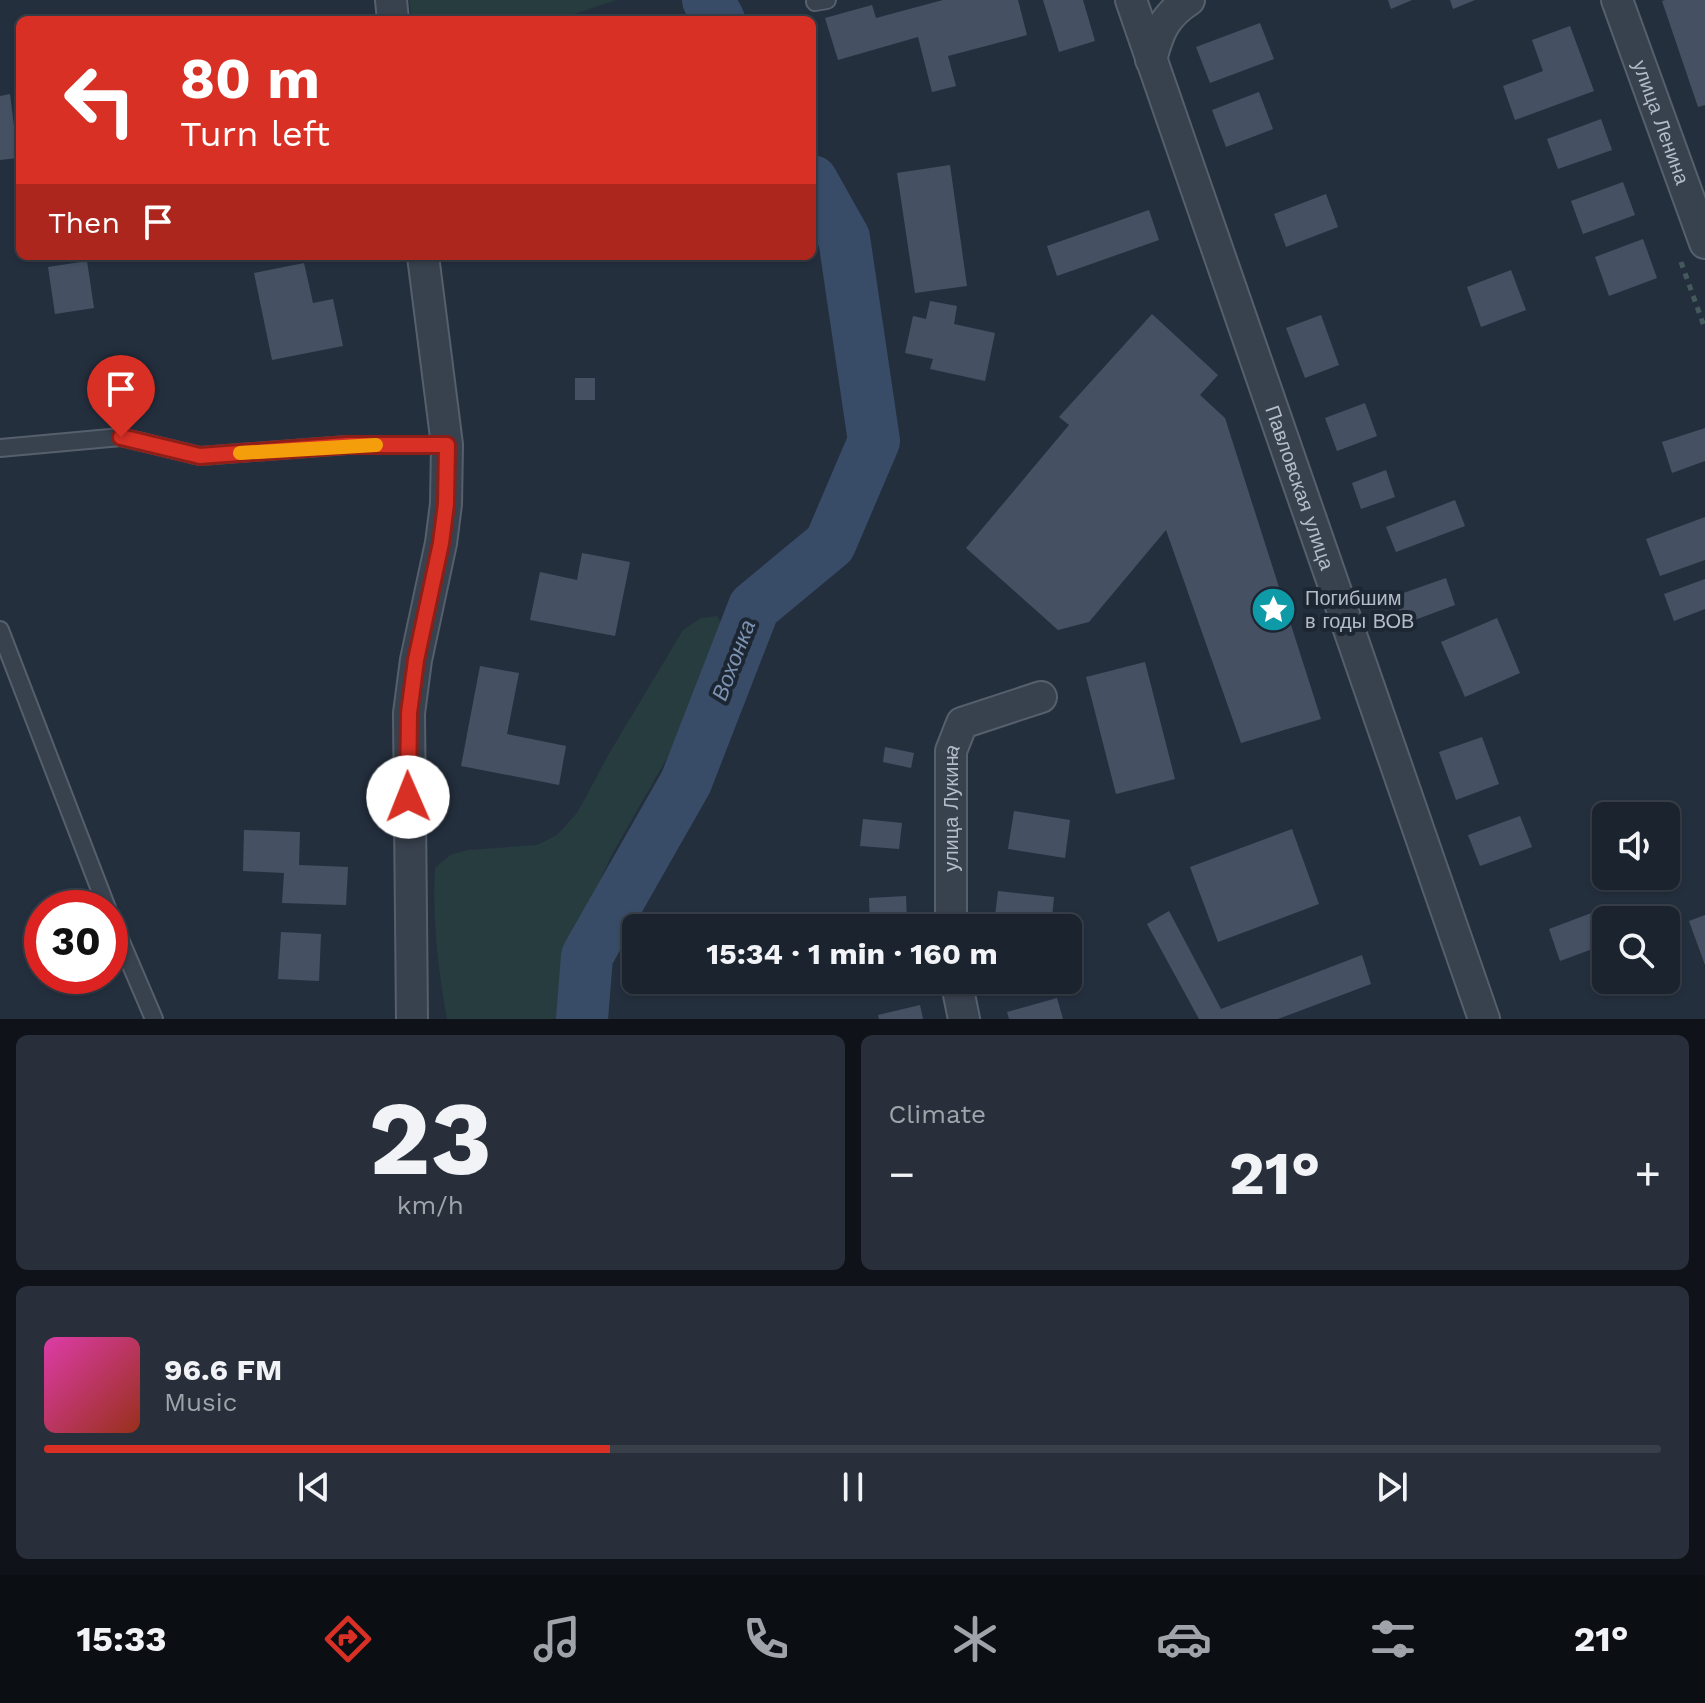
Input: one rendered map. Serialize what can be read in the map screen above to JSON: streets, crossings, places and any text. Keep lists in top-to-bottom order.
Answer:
{
  "streets": {
    "street": ["улица Ленина", "Павловская улица", "улица Лукина"]
  },
  "water": ["Вохонка"],
  "places": {
    "place": ["Погибшим в годы ВОВ"]
  },
  "page": {
    "turn": ["80 m", "Turn left"],
    "then": "Then",
    "limit": "30",
    "trip": "15:34 · 1 min · 160 m",
    "tile": [
      ["23", "km/h"],
      "Climate"
    ],
    "heat": ["−", "21°", "+"],
    "song": ["96.6 FM", "Music"],
    "tabs": ["15:33", "21°"]
  }
}
